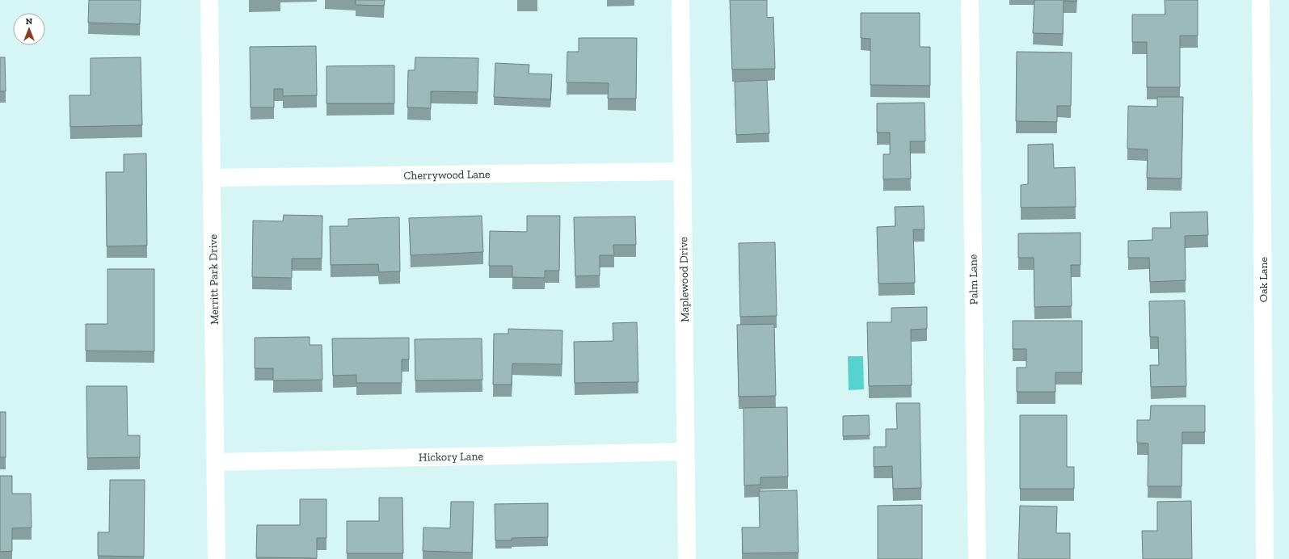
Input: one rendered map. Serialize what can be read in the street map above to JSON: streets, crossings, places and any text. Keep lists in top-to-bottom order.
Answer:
{
  "streets": {
    "street": [
      "Cherrywood Lane",
      "Merritt Park Drive",
      "Maplewood Drive",
      "Palm Lane",
      "Oak Lane",
      "Hickory Lane"
    ]
  },
  "crossings": [
    ["Cherrywood Lane", "Merritt Park Drive"],
    ["Cherrywood Lane", "Maplewood Drive"],
    ["Merritt Park Drive", "Hickory Lane"],
    ["Maplewood Drive", "Hickory Lane"]
  ],
  "north": "top"
}
